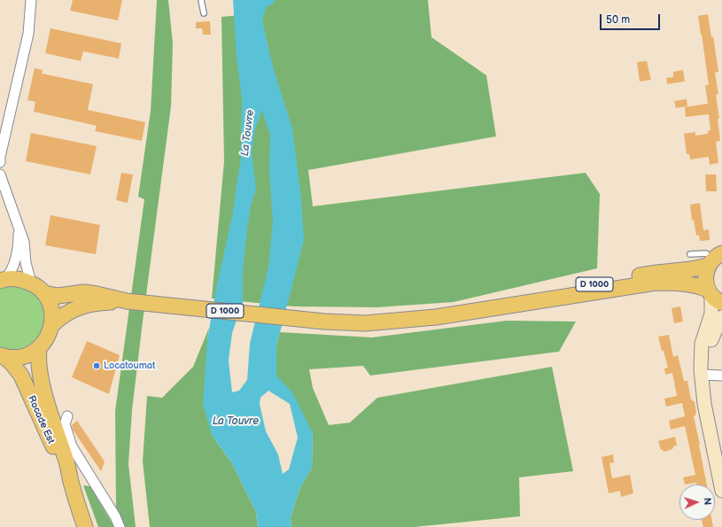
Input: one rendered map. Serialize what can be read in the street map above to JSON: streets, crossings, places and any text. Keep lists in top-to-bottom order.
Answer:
{
  "streets": {
    "main road": ["D 1000", "Rocade Est"]
  },
  "water": ["La Touvre"],
  "places": ["Locatoumat"],
  "scale_bar": "50 m",
  "north": "right"
}
